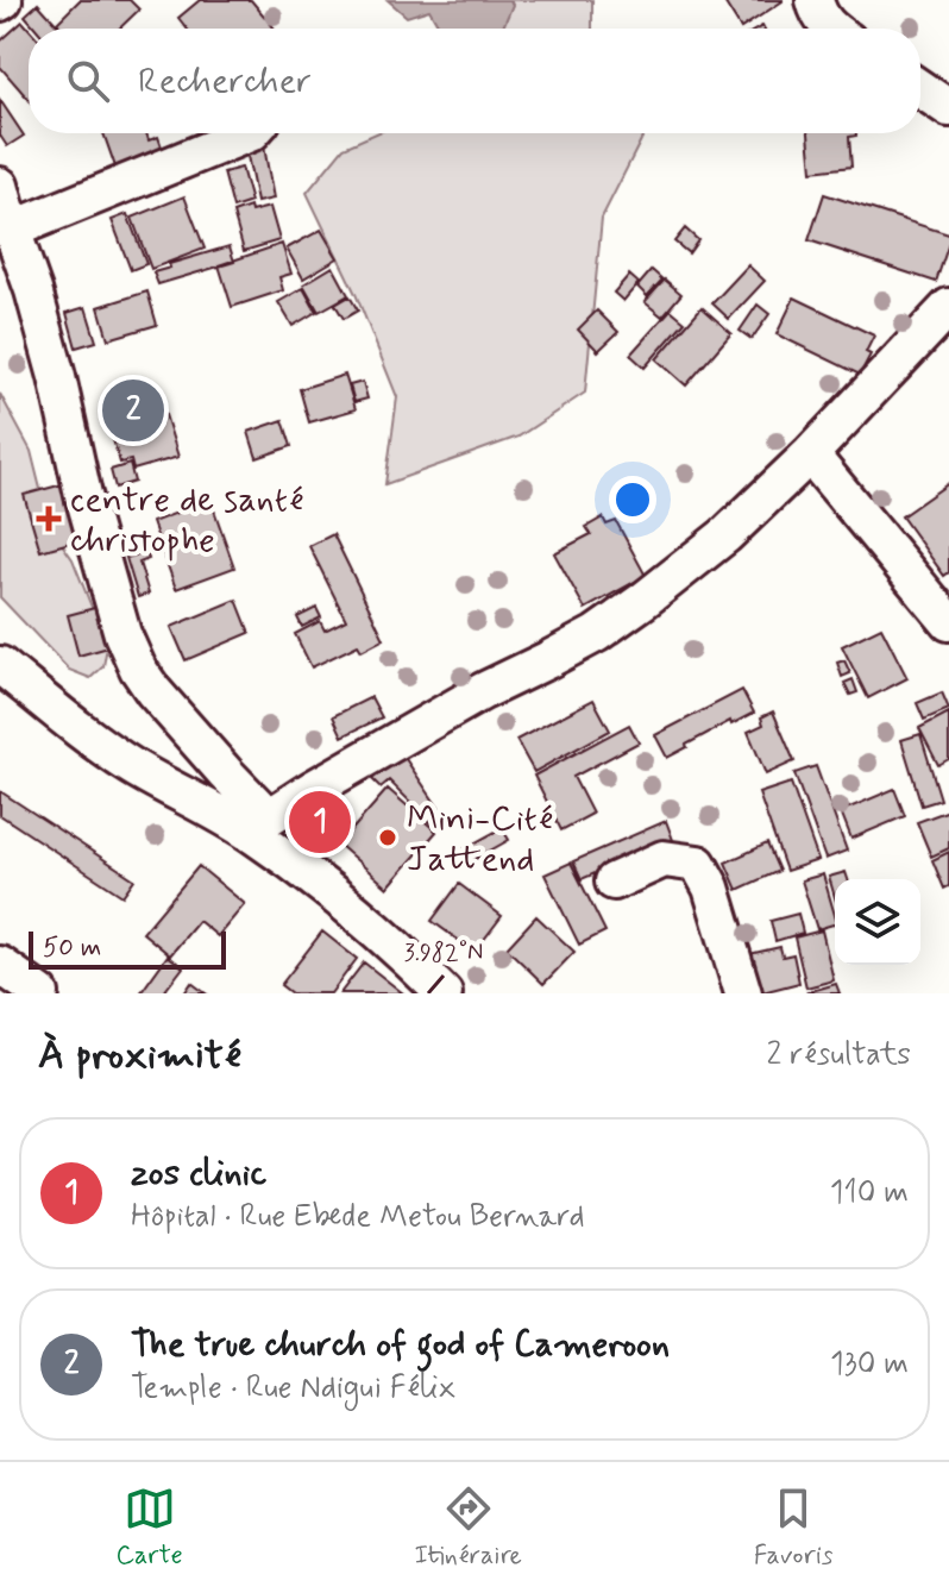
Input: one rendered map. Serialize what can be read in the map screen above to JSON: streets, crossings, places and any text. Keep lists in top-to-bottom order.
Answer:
{
  "places": {
    "health": ["centre de santé christophe"],
    "other": ["Mini-Cité Jattend"]
  },
  "scale_bar": "50 m",
  "page": {
    "search": "Rechercher",
    "pins": ["2", "1"],
    "scale": "50 m",
    "heading": ["À proximité", "2 résultats"],
    "list": [
      {
        "mark": "1",
        "name": "zos clinic",
        "note": "Hôpital · Rue Ebede Metou Bernard",
        "value": "110 m"
      },
      {
        "mark": "2",
        "name": "The true church of god of Cameroon",
        "note": "Temple · Rue Ndigui Félix",
        "value": "130 m"
      }
    ],
    "nav": ["Carte", "Itinéraire", "Favoris"]
  },
  "coordinates": ["3.982°N"]
}
